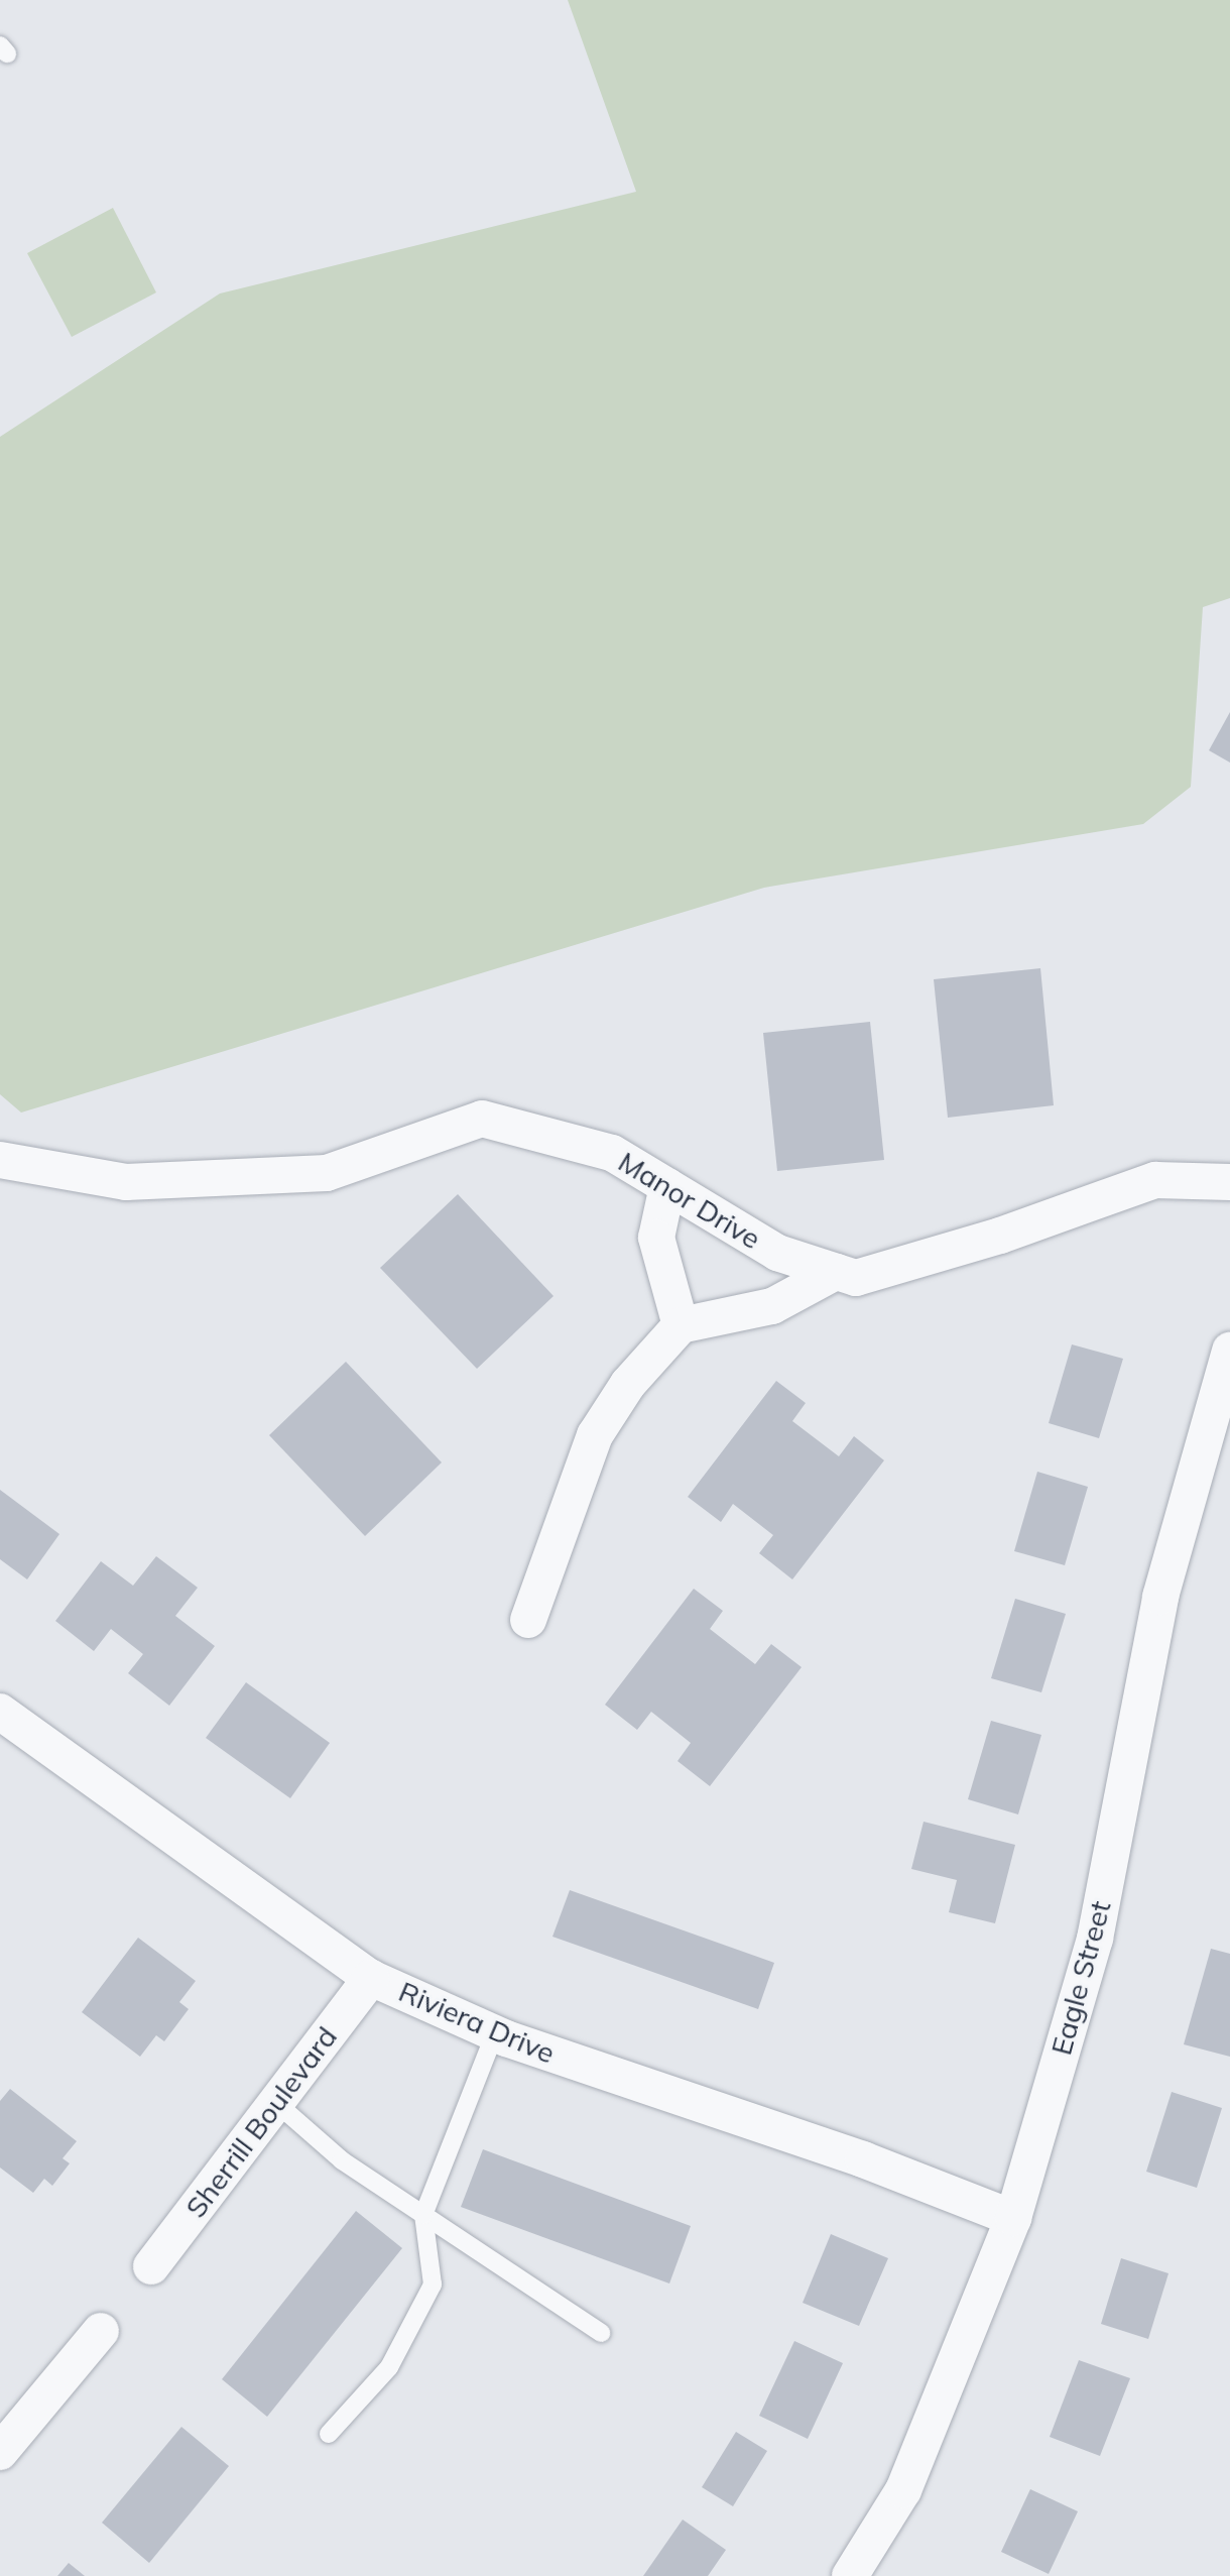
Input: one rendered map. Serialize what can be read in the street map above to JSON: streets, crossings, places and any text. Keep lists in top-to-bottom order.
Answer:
{
  "streets": {
    "street": [
      "Manor Drive",
      "Eagle Street",
      "Riviera Drive",
      "Sherrill Boulevard"
    ]
  },
  "crossings": [
    ["Eagle Street", "Riviera Drive"],
    ["Riviera Drive", "Sherrill Boulevard"]
  ]
}
